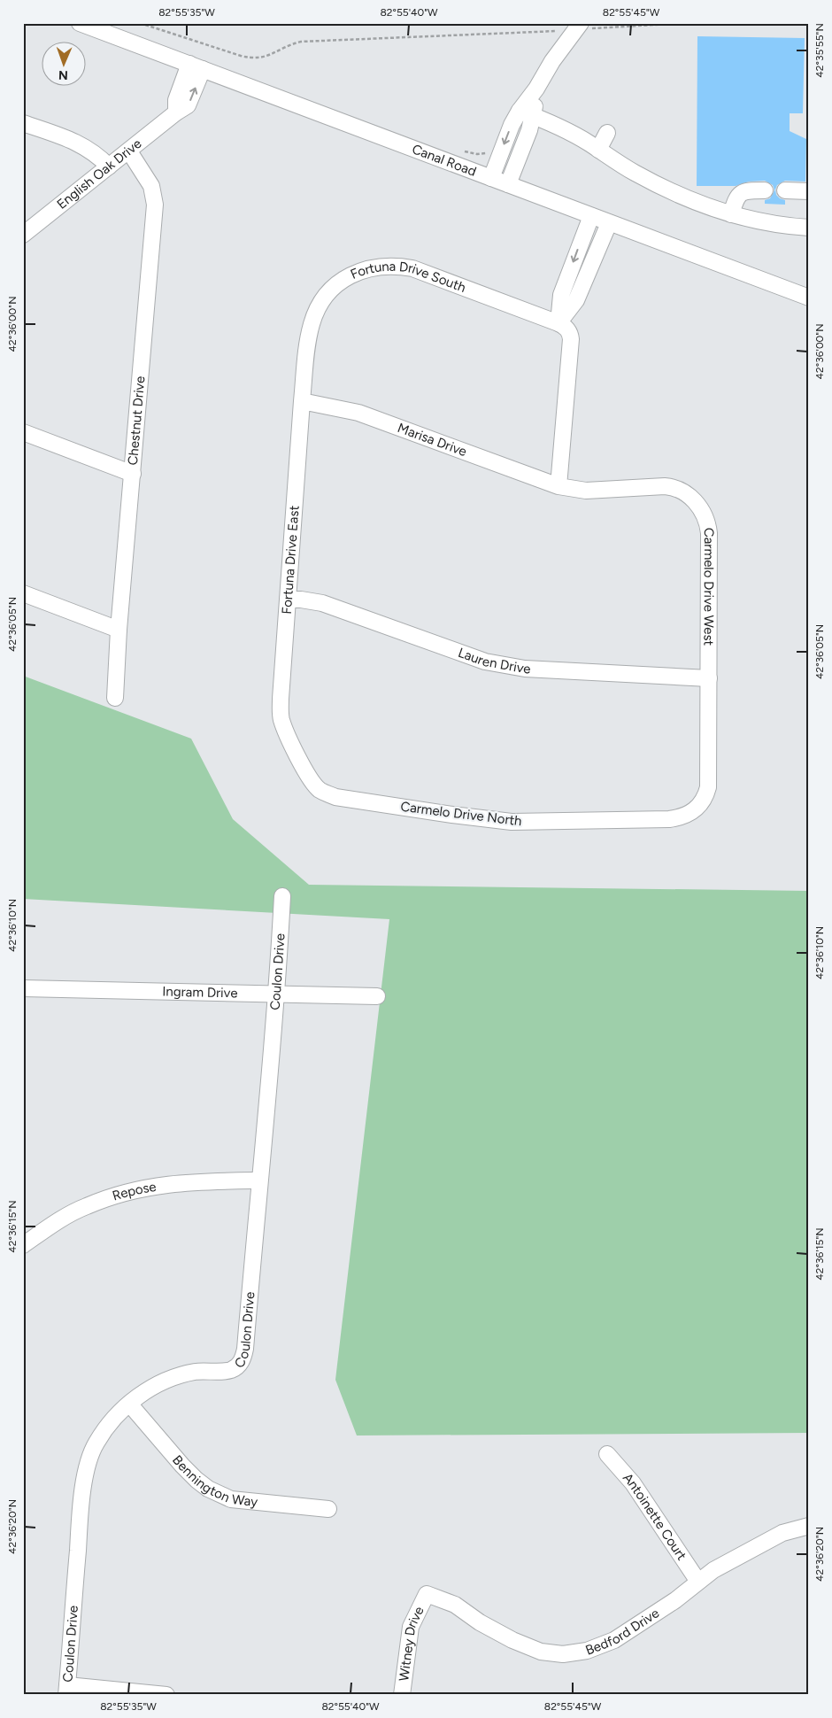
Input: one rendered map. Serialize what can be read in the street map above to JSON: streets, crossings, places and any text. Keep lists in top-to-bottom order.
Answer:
{
  "streets": {
    "street": [
      "Canal Road",
      "English Oak Drive",
      "Fortuna Drive South",
      "Chestnut Drive",
      "Marisa Drive",
      "Fortuna Drive East",
      "Carmelo Drive West",
      "Lauren Drive",
      "Carmelo Drive North",
      "Coulon Drive",
      "Ingram Drive",
      "Repose",
      "Bennington Way",
      "Antoinette Court",
      "Bedford Drive",
      "Witney Drive"
    ]
  },
  "crossings": [
    ["Canal Road", "English Oak Drive"],
    ["English Oak Drive", "Chestnut Drive"],
    ["Fortuna Drive South", "Fortuna Drive East"],
    ["Marisa Drive", "Fortuna Drive East"],
    ["Marisa Drive", "Carmelo Drive West"],
    ["Fortuna Drive East", "Lauren Drive"],
    ["Fortuna Drive East", "Carmelo Drive North"],
    ["Carmelo Drive West", "Lauren Drive"],
    ["Carmelo Drive West", "Carmelo Drive North"],
    ["Coulon Drive", "Ingram Drive"],
    ["Coulon Drive", "Repose"],
    ["Coulon Drive", "Bennington Way"],
    ["Antoinette Court", "Bedford Drive"],
    ["Bedford Drive", "Witney Drive"]
  ],
  "north": "bottom",
  "coordinates": [
    "82°55'35\"W",
    "82°55'40\"W",
    "82°55'45\"W",
    "42°35'55\"N",
    "42°36'00\"N",
    "42°36'05\"N",
    "42°36'10\"N",
    "42°36'15\"N",
    "42°36'20\"N"
  ]
}
